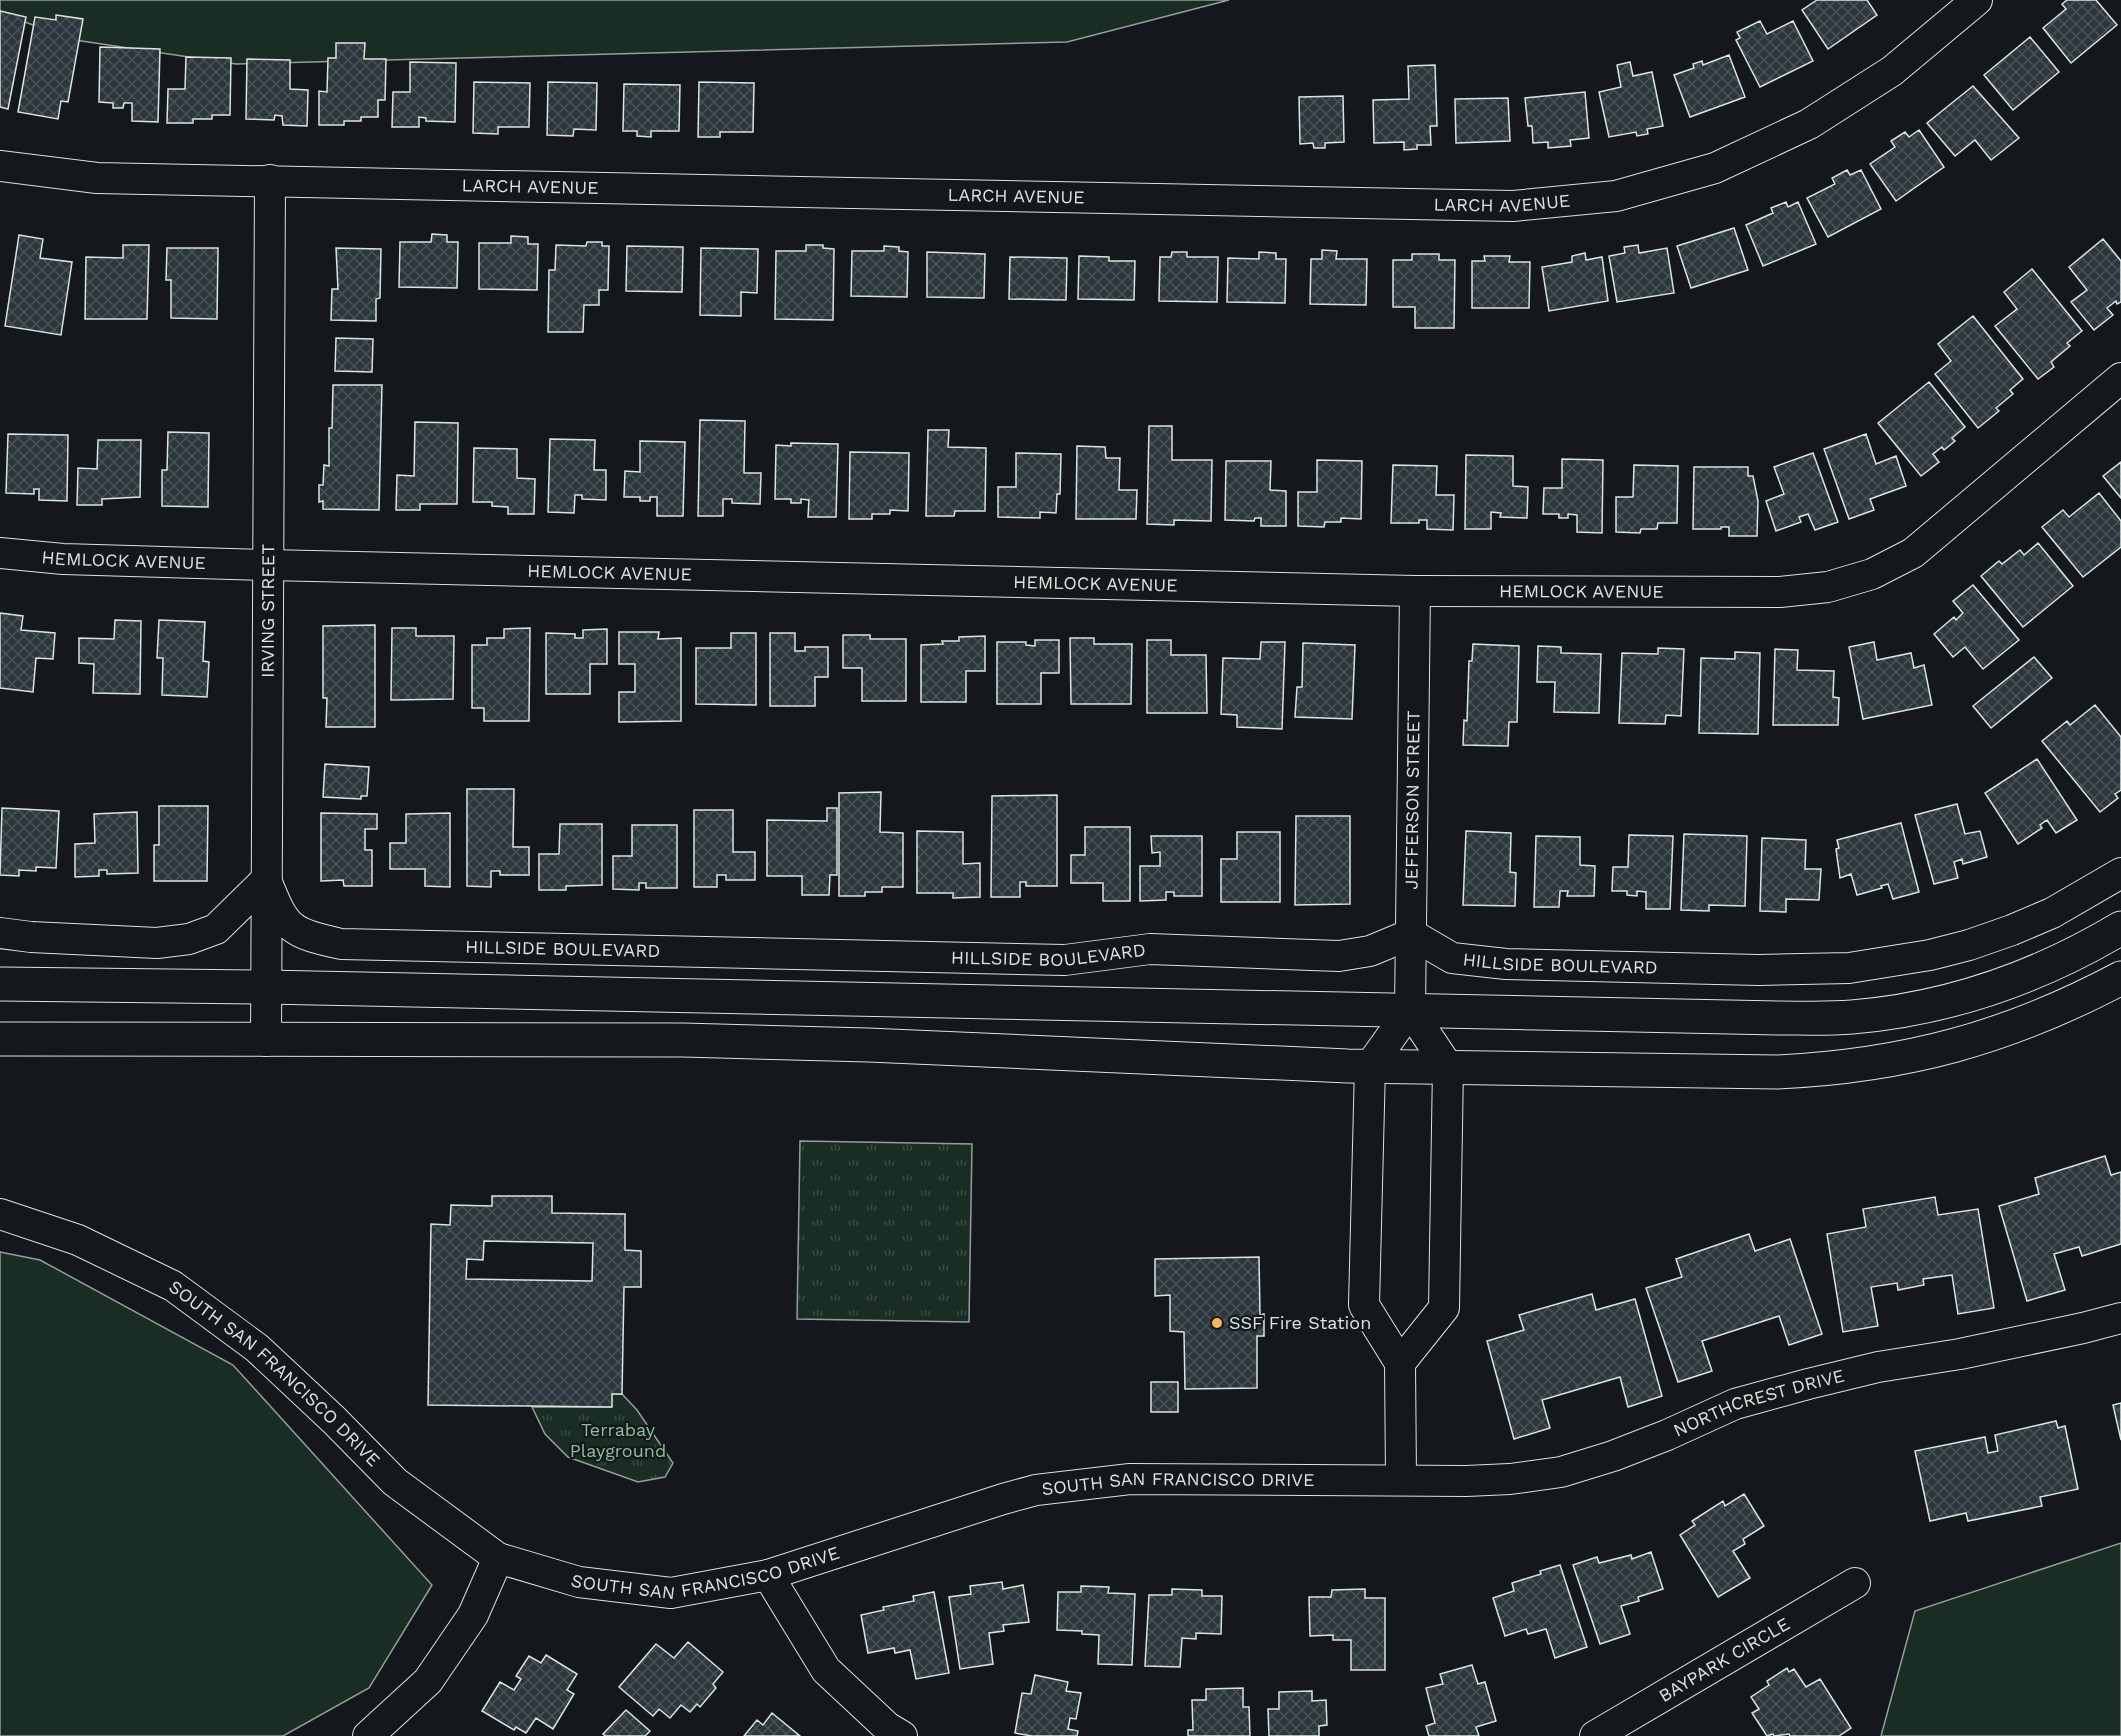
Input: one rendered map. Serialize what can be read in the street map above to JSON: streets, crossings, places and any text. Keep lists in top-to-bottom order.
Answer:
{
  "streets": {
    "street": [
      "LARCH AVENUE",
      "HEMLOCK AVENUE",
      "IRVING STREET",
      "JEFFERSON STREET",
      "HILLSIDE BOULEVARD",
      "SOUTH SAN FRANCISCO DRIVE",
      "NORTHCREST DRIVE",
      "BAYPARK CIRCLE"
    ]
  },
  "crossings": [
    ["LARCH AVENUE", "IRVING STREET"],
    ["HEMLOCK AVENUE", "IRVING STREET"],
    ["HEMLOCK AVENUE", "JEFFERSON STREET"],
    ["IRVING STREET", "HILLSIDE BOULEVARD"],
    ["JEFFERSON STREET", "HILLSIDE BOULEVARD"],
    ["SOUTH SAN FRANCISCO DRIVE", "NORTHCREST DRIVE"]
  ],
  "parks": ["Terrabay Playground"],
  "places": ["SSF Fire Station"]
}
